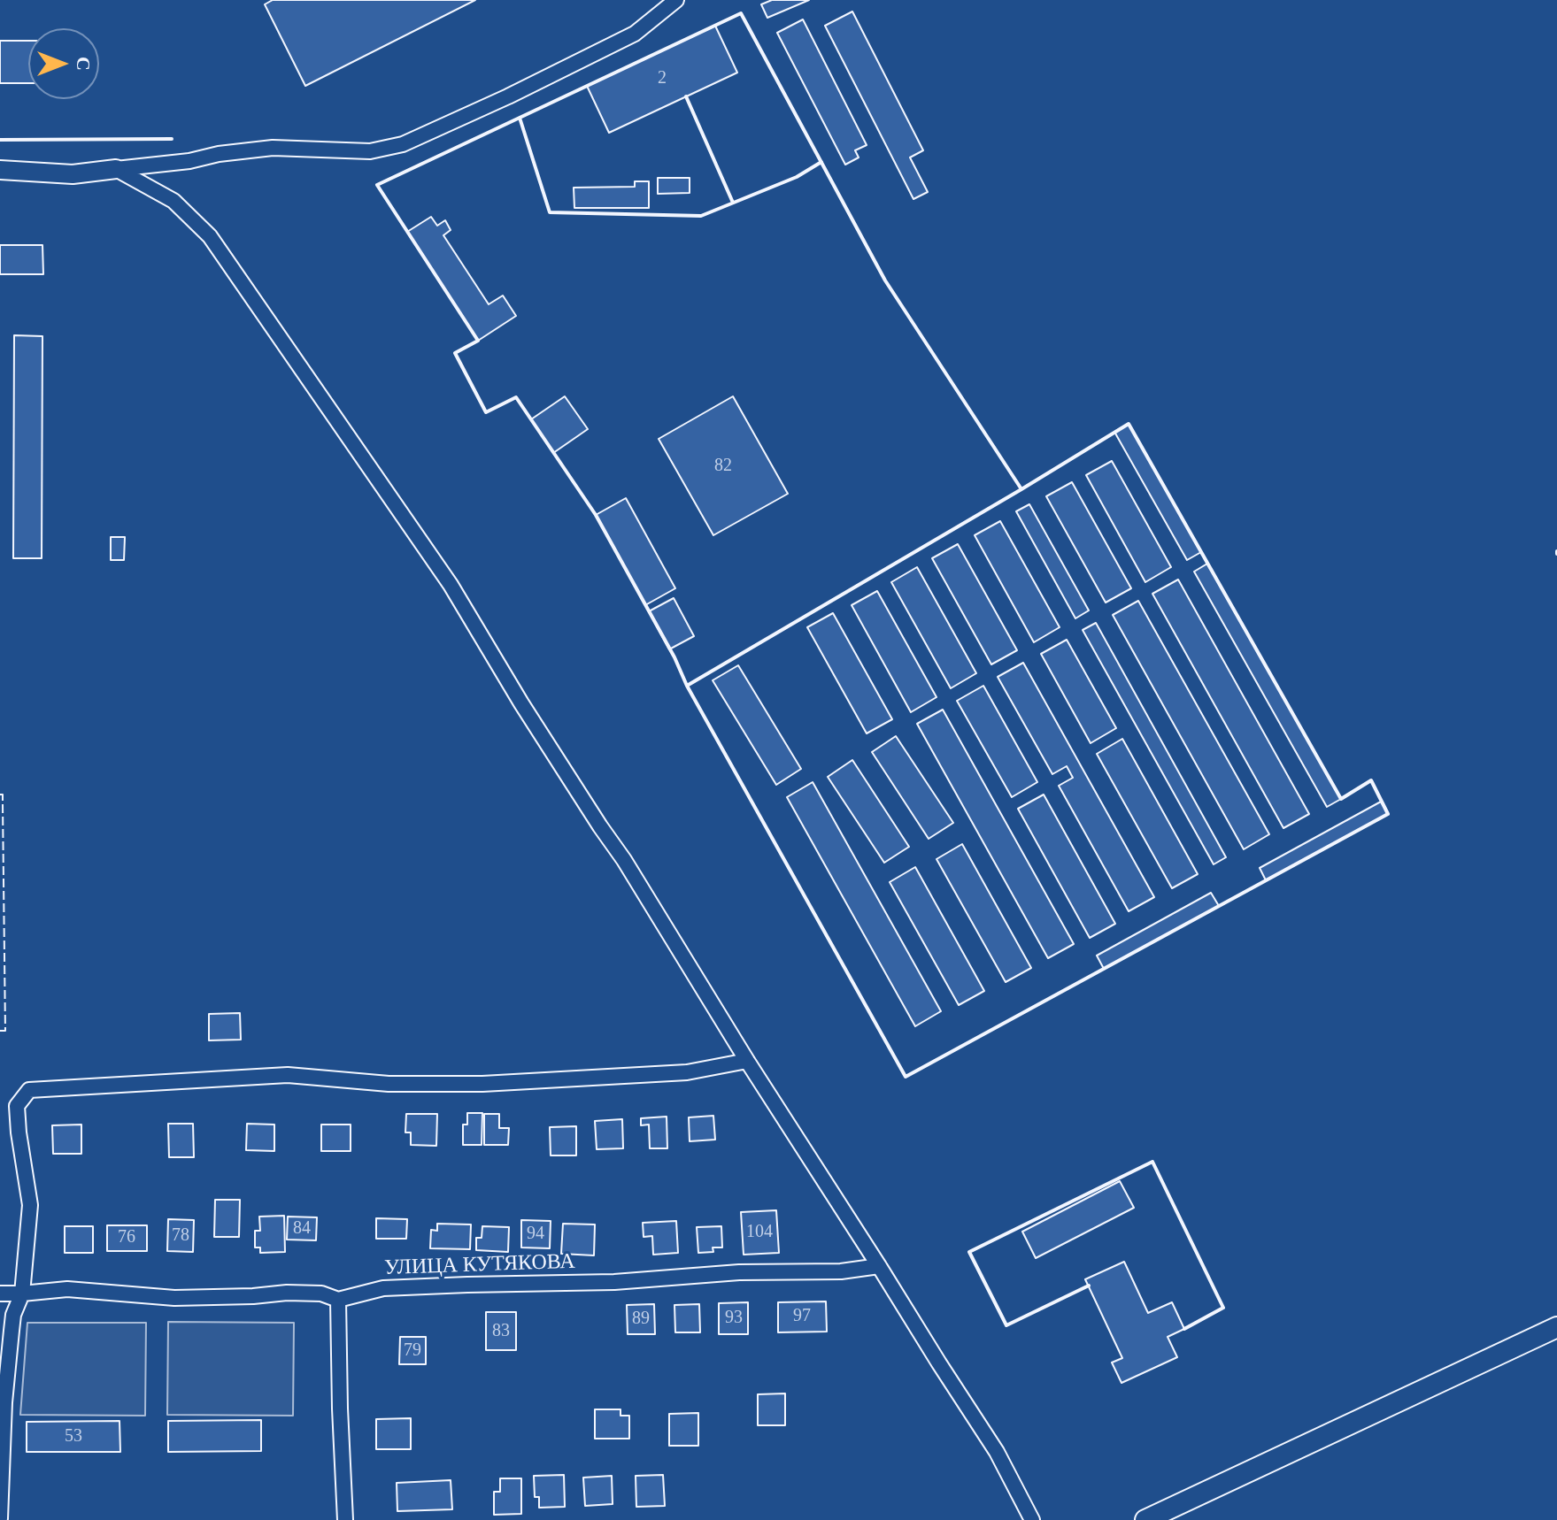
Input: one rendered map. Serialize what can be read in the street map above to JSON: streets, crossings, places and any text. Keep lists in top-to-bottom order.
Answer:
{
  "streets": {
    "street": ["УЛИЦА КУТЯКОВА"]
  },
  "house_numbers": [
    "2",
    "82",
    "84",
    "104",
    "94",
    "78",
    "76",
    "97",
    "93",
    "89",
    "83",
    "79",
    "53"
  ],
  "north": "right"
}
